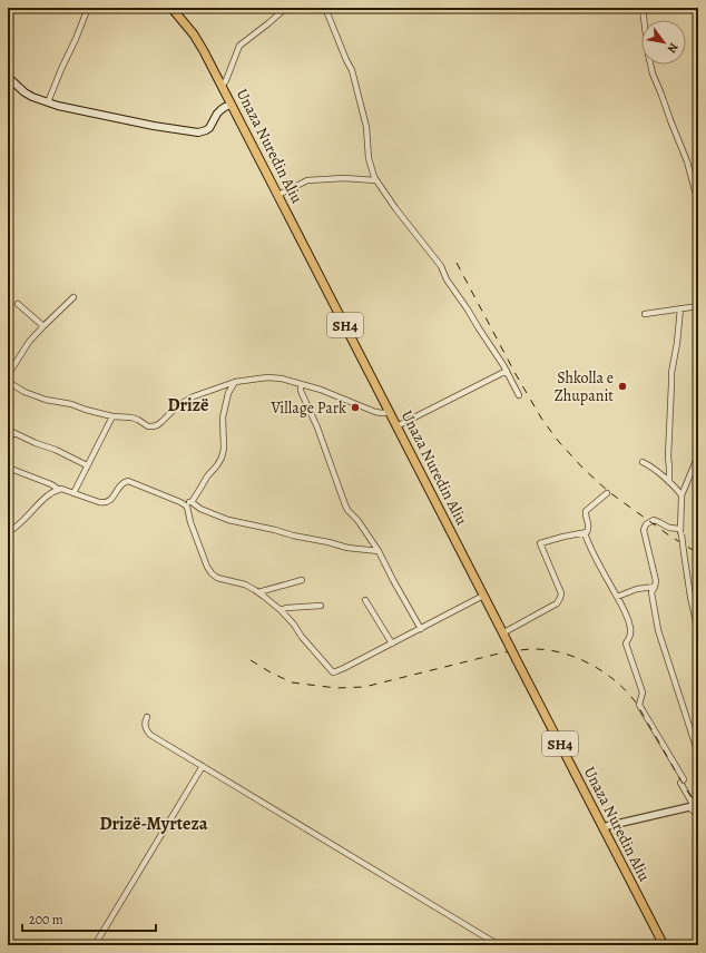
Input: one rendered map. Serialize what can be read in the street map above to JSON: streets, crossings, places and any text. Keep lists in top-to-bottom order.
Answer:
{
  "streets": {
    "main road": ["Unaza Nuredin Aliu", "SH4"]
  },
  "districts": ["Drizë", "Drizë-Myrteza"],
  "places": ["Shkolla e Zhupanit", "Village Park"],
  "scale_bar": "200 m",
  "north": "bottom right"
}
